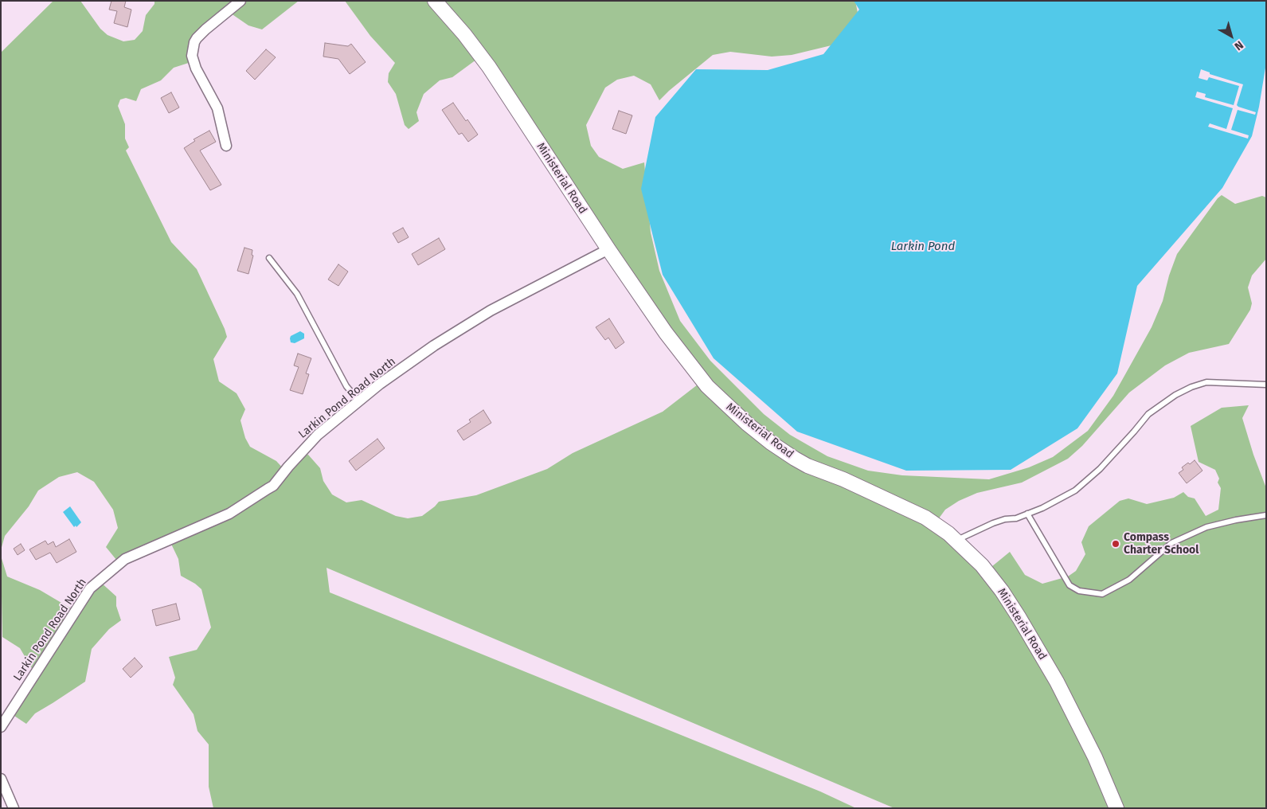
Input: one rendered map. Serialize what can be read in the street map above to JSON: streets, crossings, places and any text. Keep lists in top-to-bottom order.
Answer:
{
  "streets": {
    "main road": ["Ministerial Road"],
    "street": ["Larkin Pond Road North"]
  },
  "crossings": [
    ["Ministerial Road", "Larkin Pond Road North"]
  ],
  "water": ["Larkin Pond"],
  "places": ["Compass Charter School"],
  "north": "bottom right"
}
